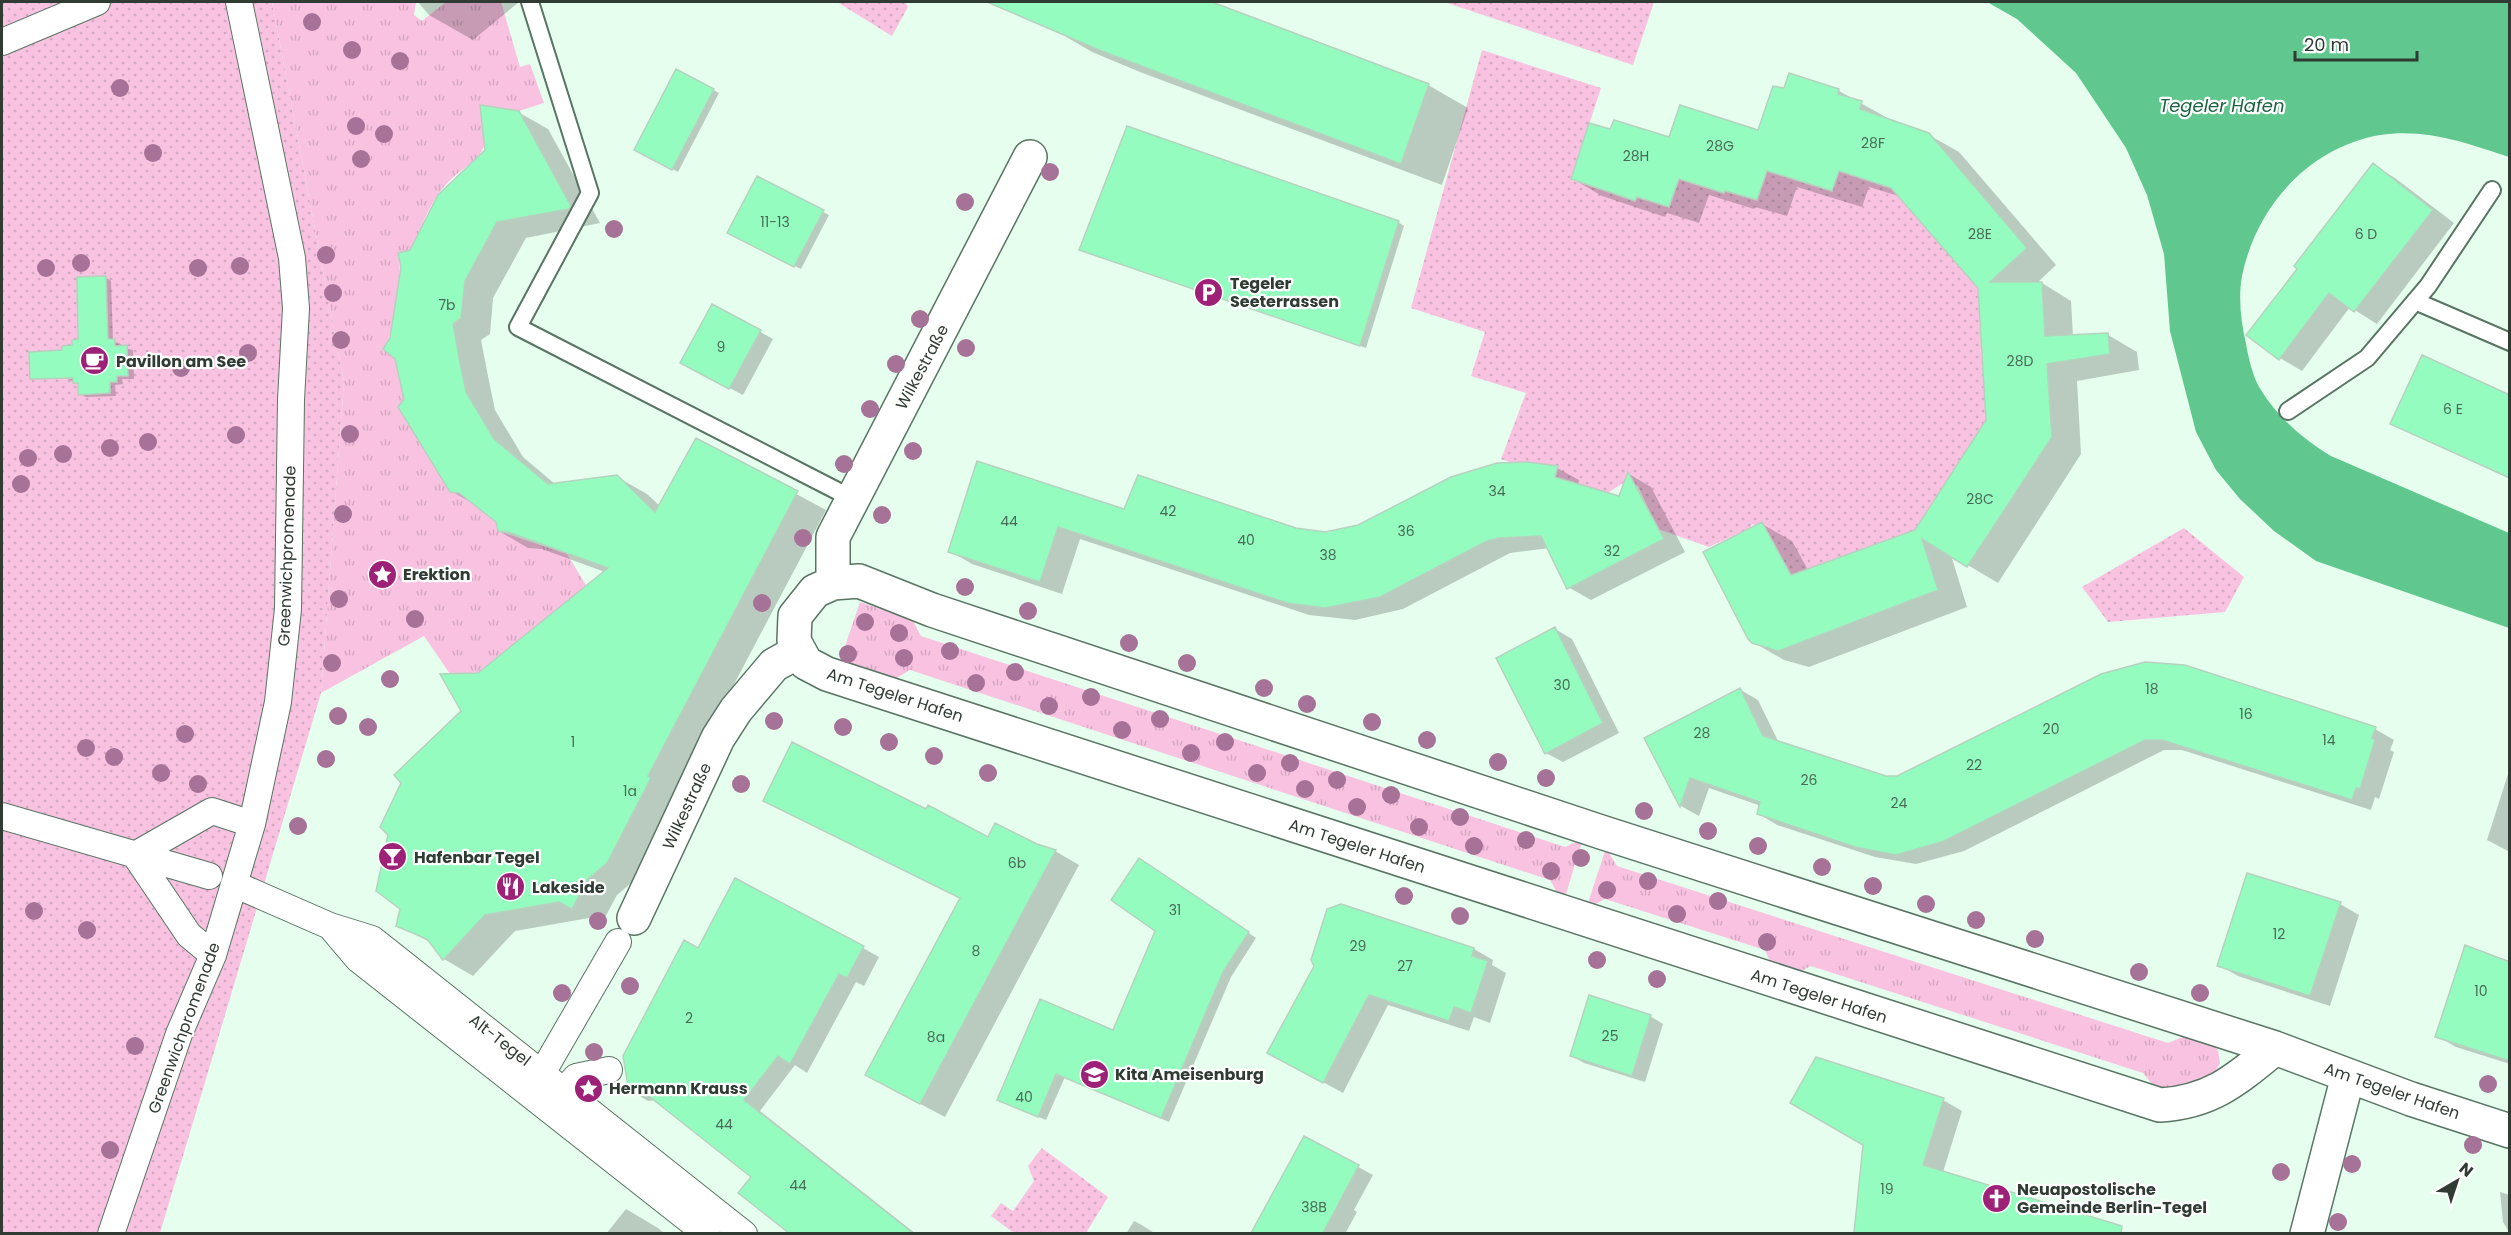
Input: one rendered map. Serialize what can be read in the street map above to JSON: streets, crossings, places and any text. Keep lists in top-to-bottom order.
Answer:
{
  "streets": {
    "street": [
      "Wilkestraße",
      "Greenwichpromenade",
      "Am Tegeler Hafen",
      "Alt-Tegel"
    ]
  },
  "crossings": [
    ["Wilkestraße", "Am Tegeler Hafen"],
    ["Wilkestraße", "Alt-Tegel"],
    ["Greenwichpromenade", "Alt-Tegel"]
  ],
  "water": ["Tegeler Hafen"],
  "places": {
    "parking": ["Tegeler Seeterrassen"],
    "cafe": ["Pavillon am See"],
    "place": ["Erektion", "Hermann Krauss"],
    "bar": ["Hafenbar Tegel"],
    "restaurant": ["Lakeside"],
    "school or university": ["Kita Ameisenburg"],
    "church": ["Neuapostolische Gemeinde Berlin-Tegel"]
  },
  "house_numbers": [
    "28F",
    "28G",
    "28H",
    "11-13",
    "28E",
    "6 D",
    "7b",
    "9",
    "28D",
    "6 E",
    "34",
    "28C",
    "42",
    "44",
    "36",
    "40",
    "32",
    "38",
    "30",
    "18",
    "16",
    "20",
    "28",
    "14",
    "1",
    "22",
    "26",
    "1a",
    "24",
    "6b",
    "31",
    "12",
    "29",
    "8",
    "27",
    "10",
    "2",
    "25",
    "8a",
    "40",
    "44",
    "44",
    "19",
    "38B"
  ],
  "scale_bar": "20 m",
  "north": "top right"
}
